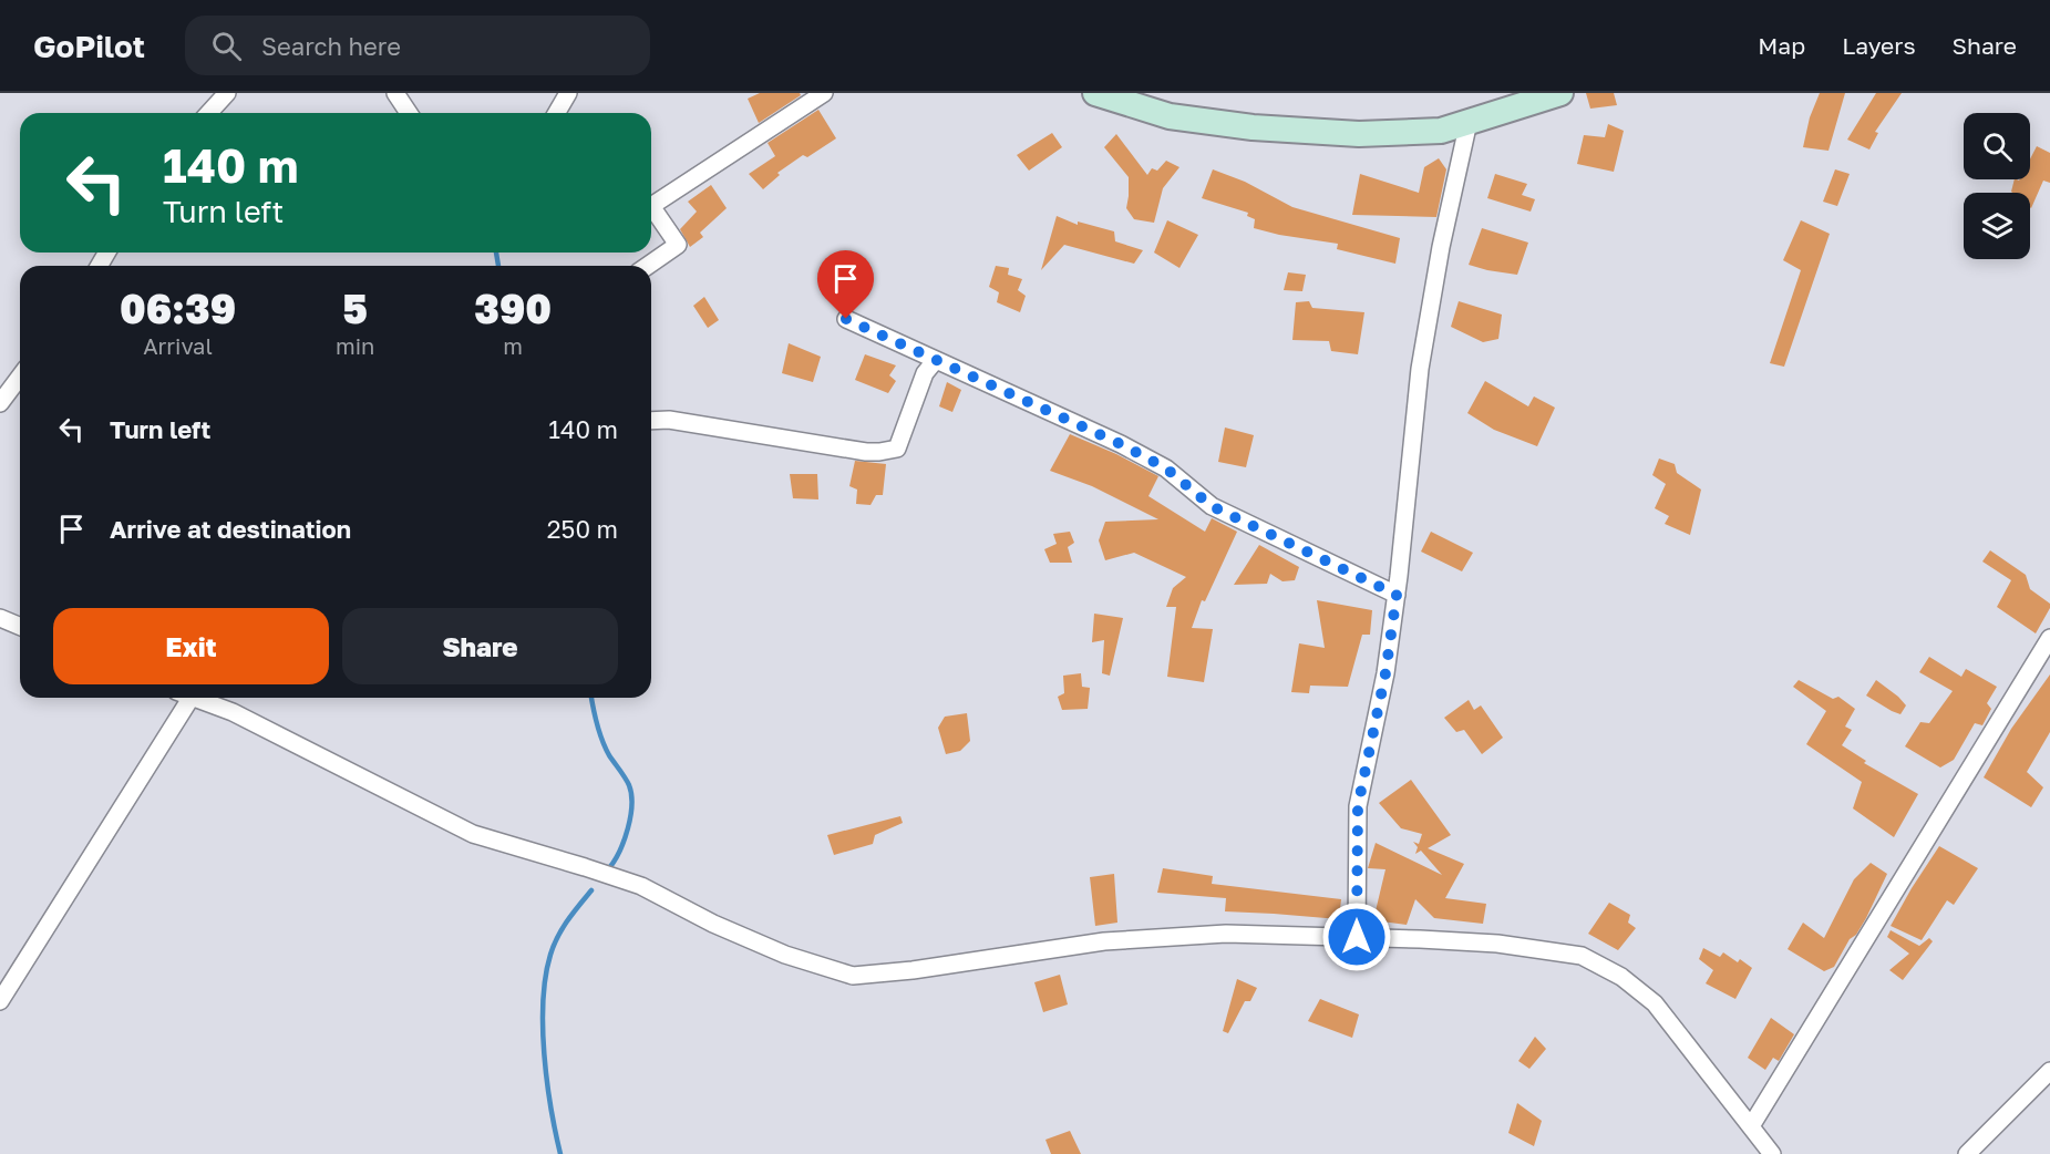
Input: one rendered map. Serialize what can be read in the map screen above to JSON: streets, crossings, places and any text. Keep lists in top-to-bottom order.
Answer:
{
  "page": {
    "header": "GoPilot",
    "search": "Search here",
    "nav": ["Map", "Layers", "Share"],
    "turn": ["140 m", "Turn left"],
    "eta": [
      "06:39",
      "Arrival",
      "5",
      "min",
      "390",
      "m"
    ],
    "list": [
      {
        "name": "Turn left",
        "value": "140 m"
      },
      {
        "name": "Arrive at destination",
        "value": "250 m"
      }
    ],
    "buttons": ["Exit", "Share"]
  }
}
